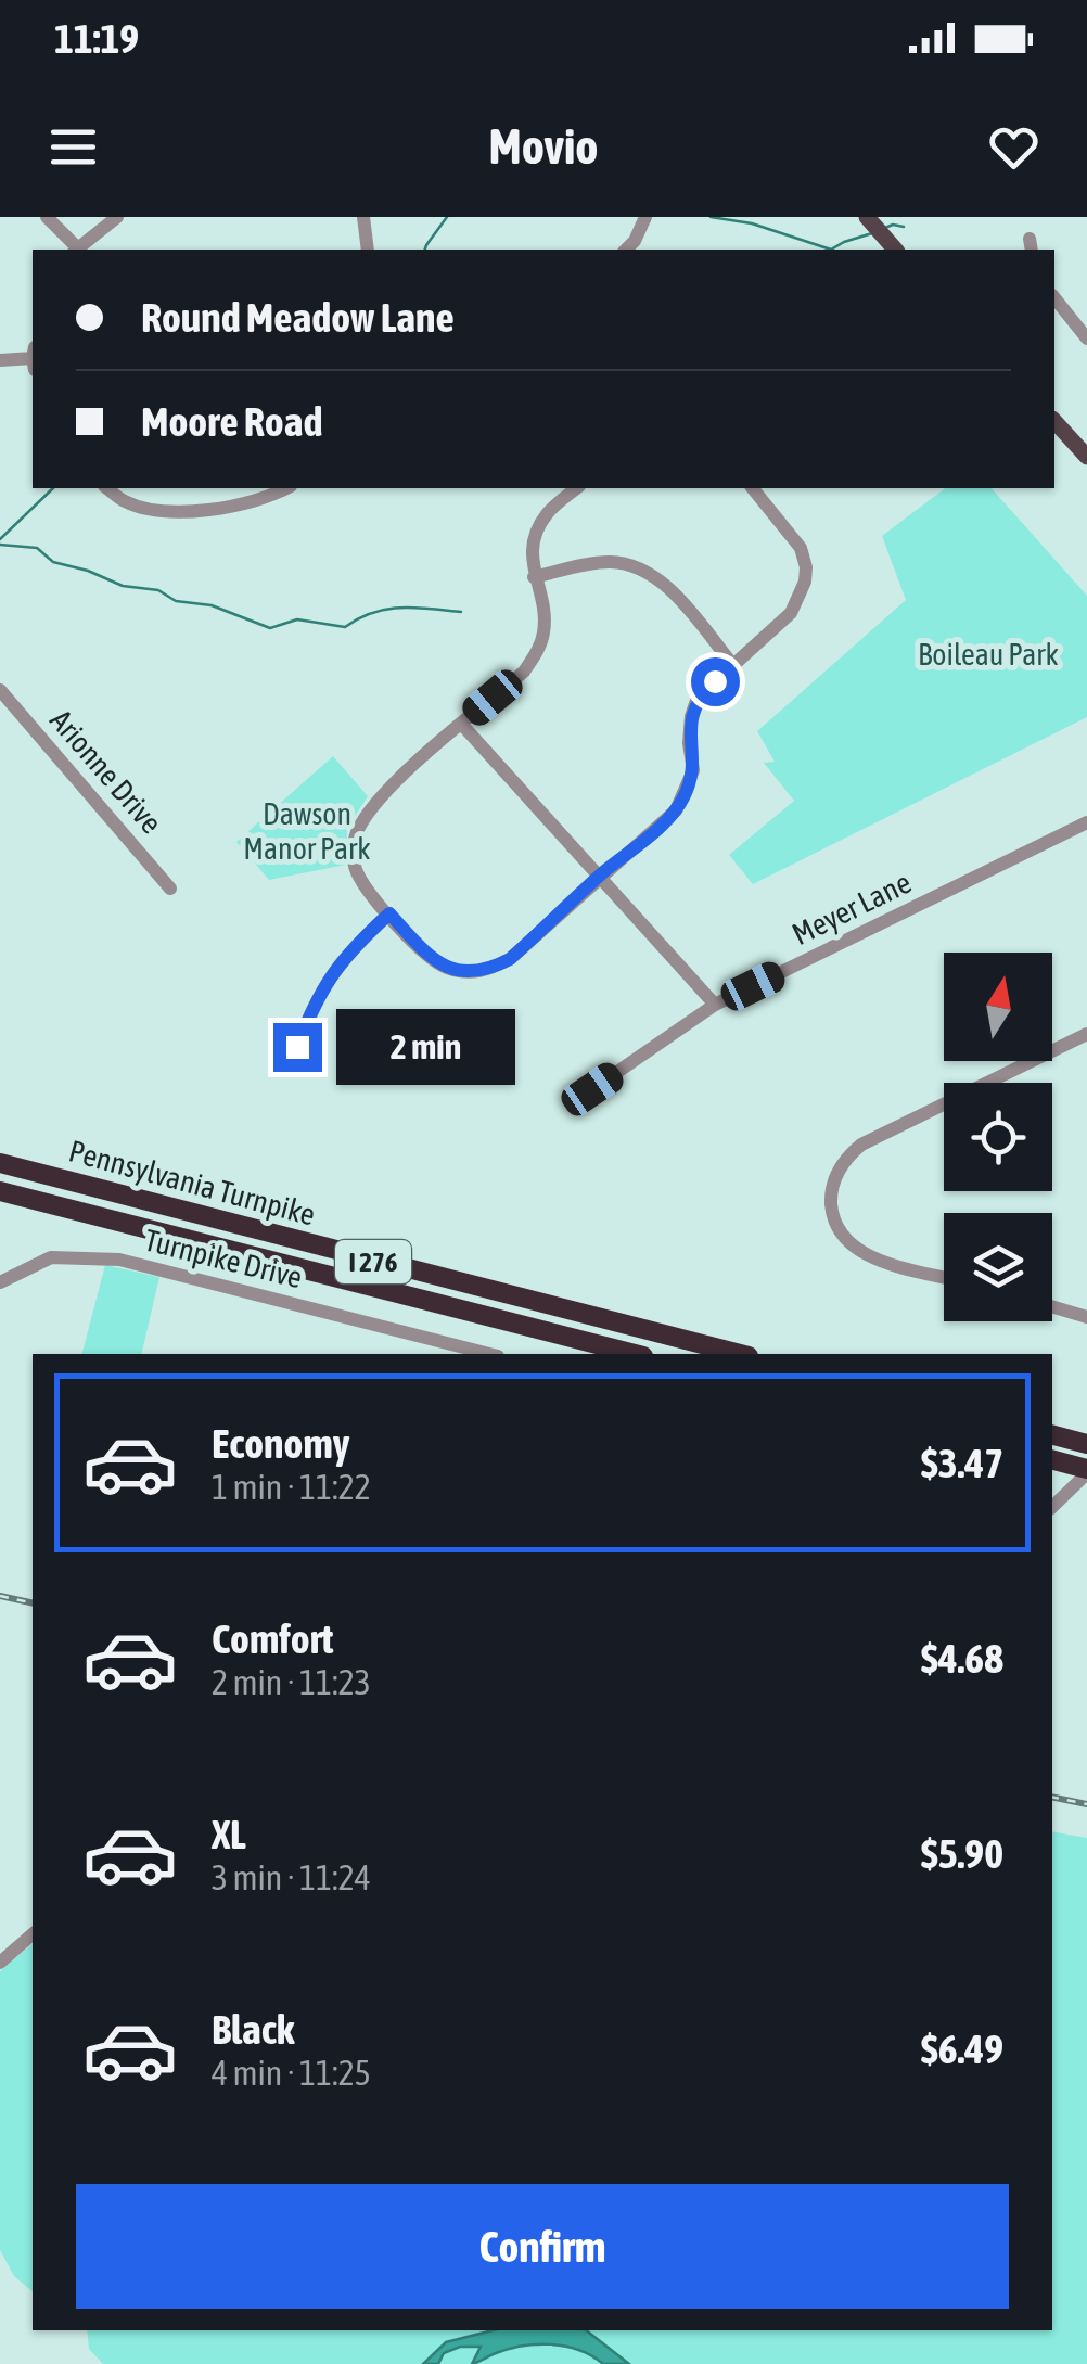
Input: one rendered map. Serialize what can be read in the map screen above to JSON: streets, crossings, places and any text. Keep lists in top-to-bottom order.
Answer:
{
  "streets": {
    "highway": ["Pennsylvania Turnpike", "I 276"],
    "street": ["Arionne Drive", "Meyer Lane", "Turnpike Drive"]
  },
  "parks": ["Boileau Park", "Dawson Manor Park"],
  "north": "top",
  "page": {
    "status": "11:19",
    "header": "Movio",
    "banner": ["Round Meadow Lane", "Moore Road"],
    "bubble": "2 min",
    "list": [
      {
        "name": "Economy",
        "note": "1 min · 11:22",
        "value": "$3.47"
      },
      {
        "name": "Comfort",
        "note": "2 min · 11:23",
        "value": "$4.68"
      },
      {
        "name": "XL",
        "note": "3 min · 11:24",
        "value": "$5.90"
      },
      {
        "name": "Black",
        "note": "4 min · 11:25",
        "value": "$6.49"
      }
    ],
    "buttons": "Confirm"
  }
}
